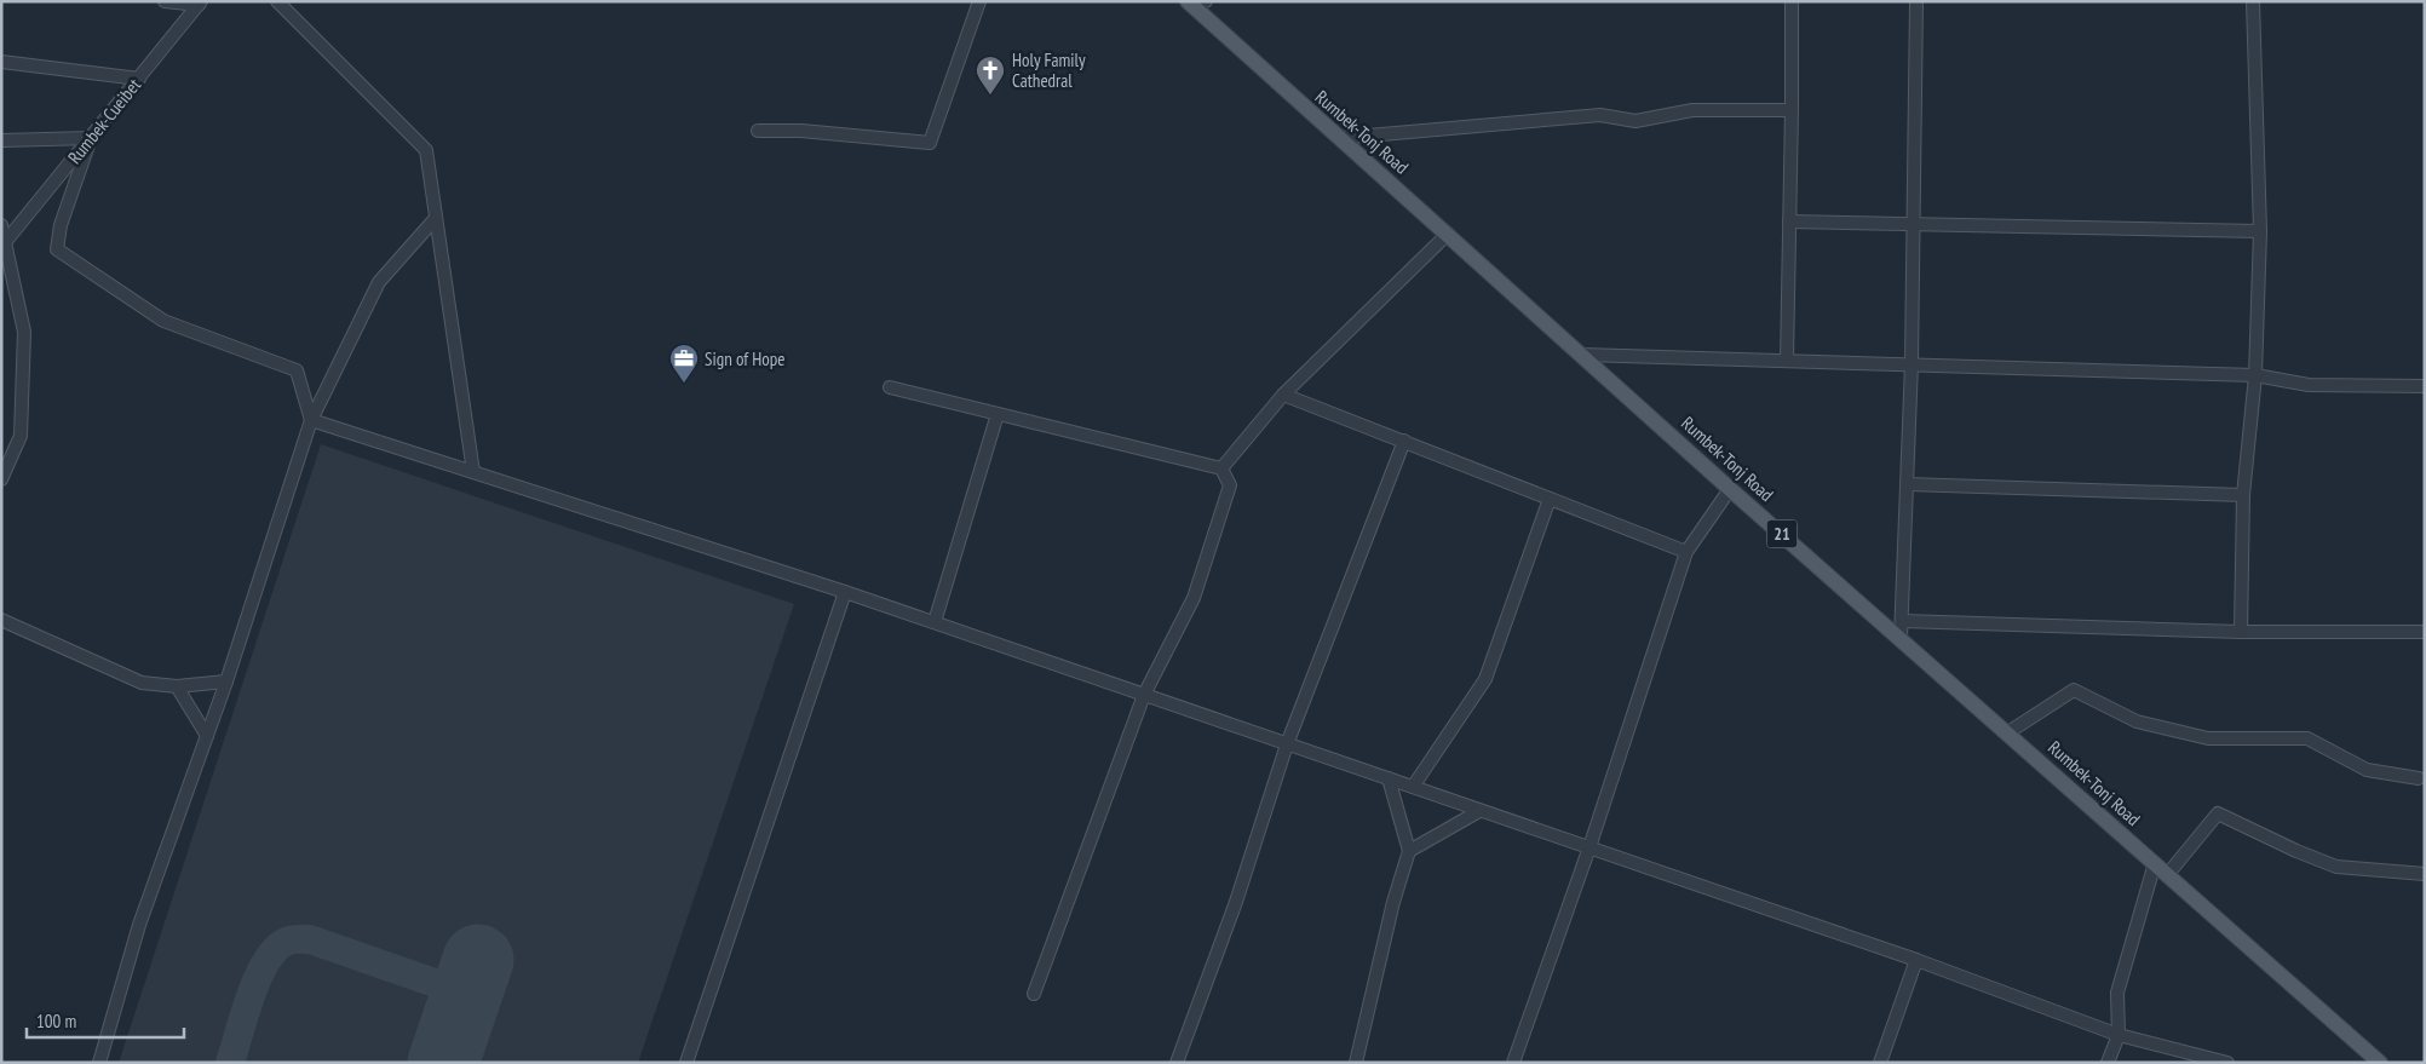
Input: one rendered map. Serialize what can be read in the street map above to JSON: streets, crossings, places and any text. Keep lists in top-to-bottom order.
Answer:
{
  "streets": {
    "main road": ["Rumbek-Tonj Road", "21"],
    "street": ["Rumbek-Cueibet"]
  },
  "places": {
    "church": ["Holy Family Cathedral"],
    "office": ["Sign of Hope"]
  },
  "scale_bar": "100 m"
}
